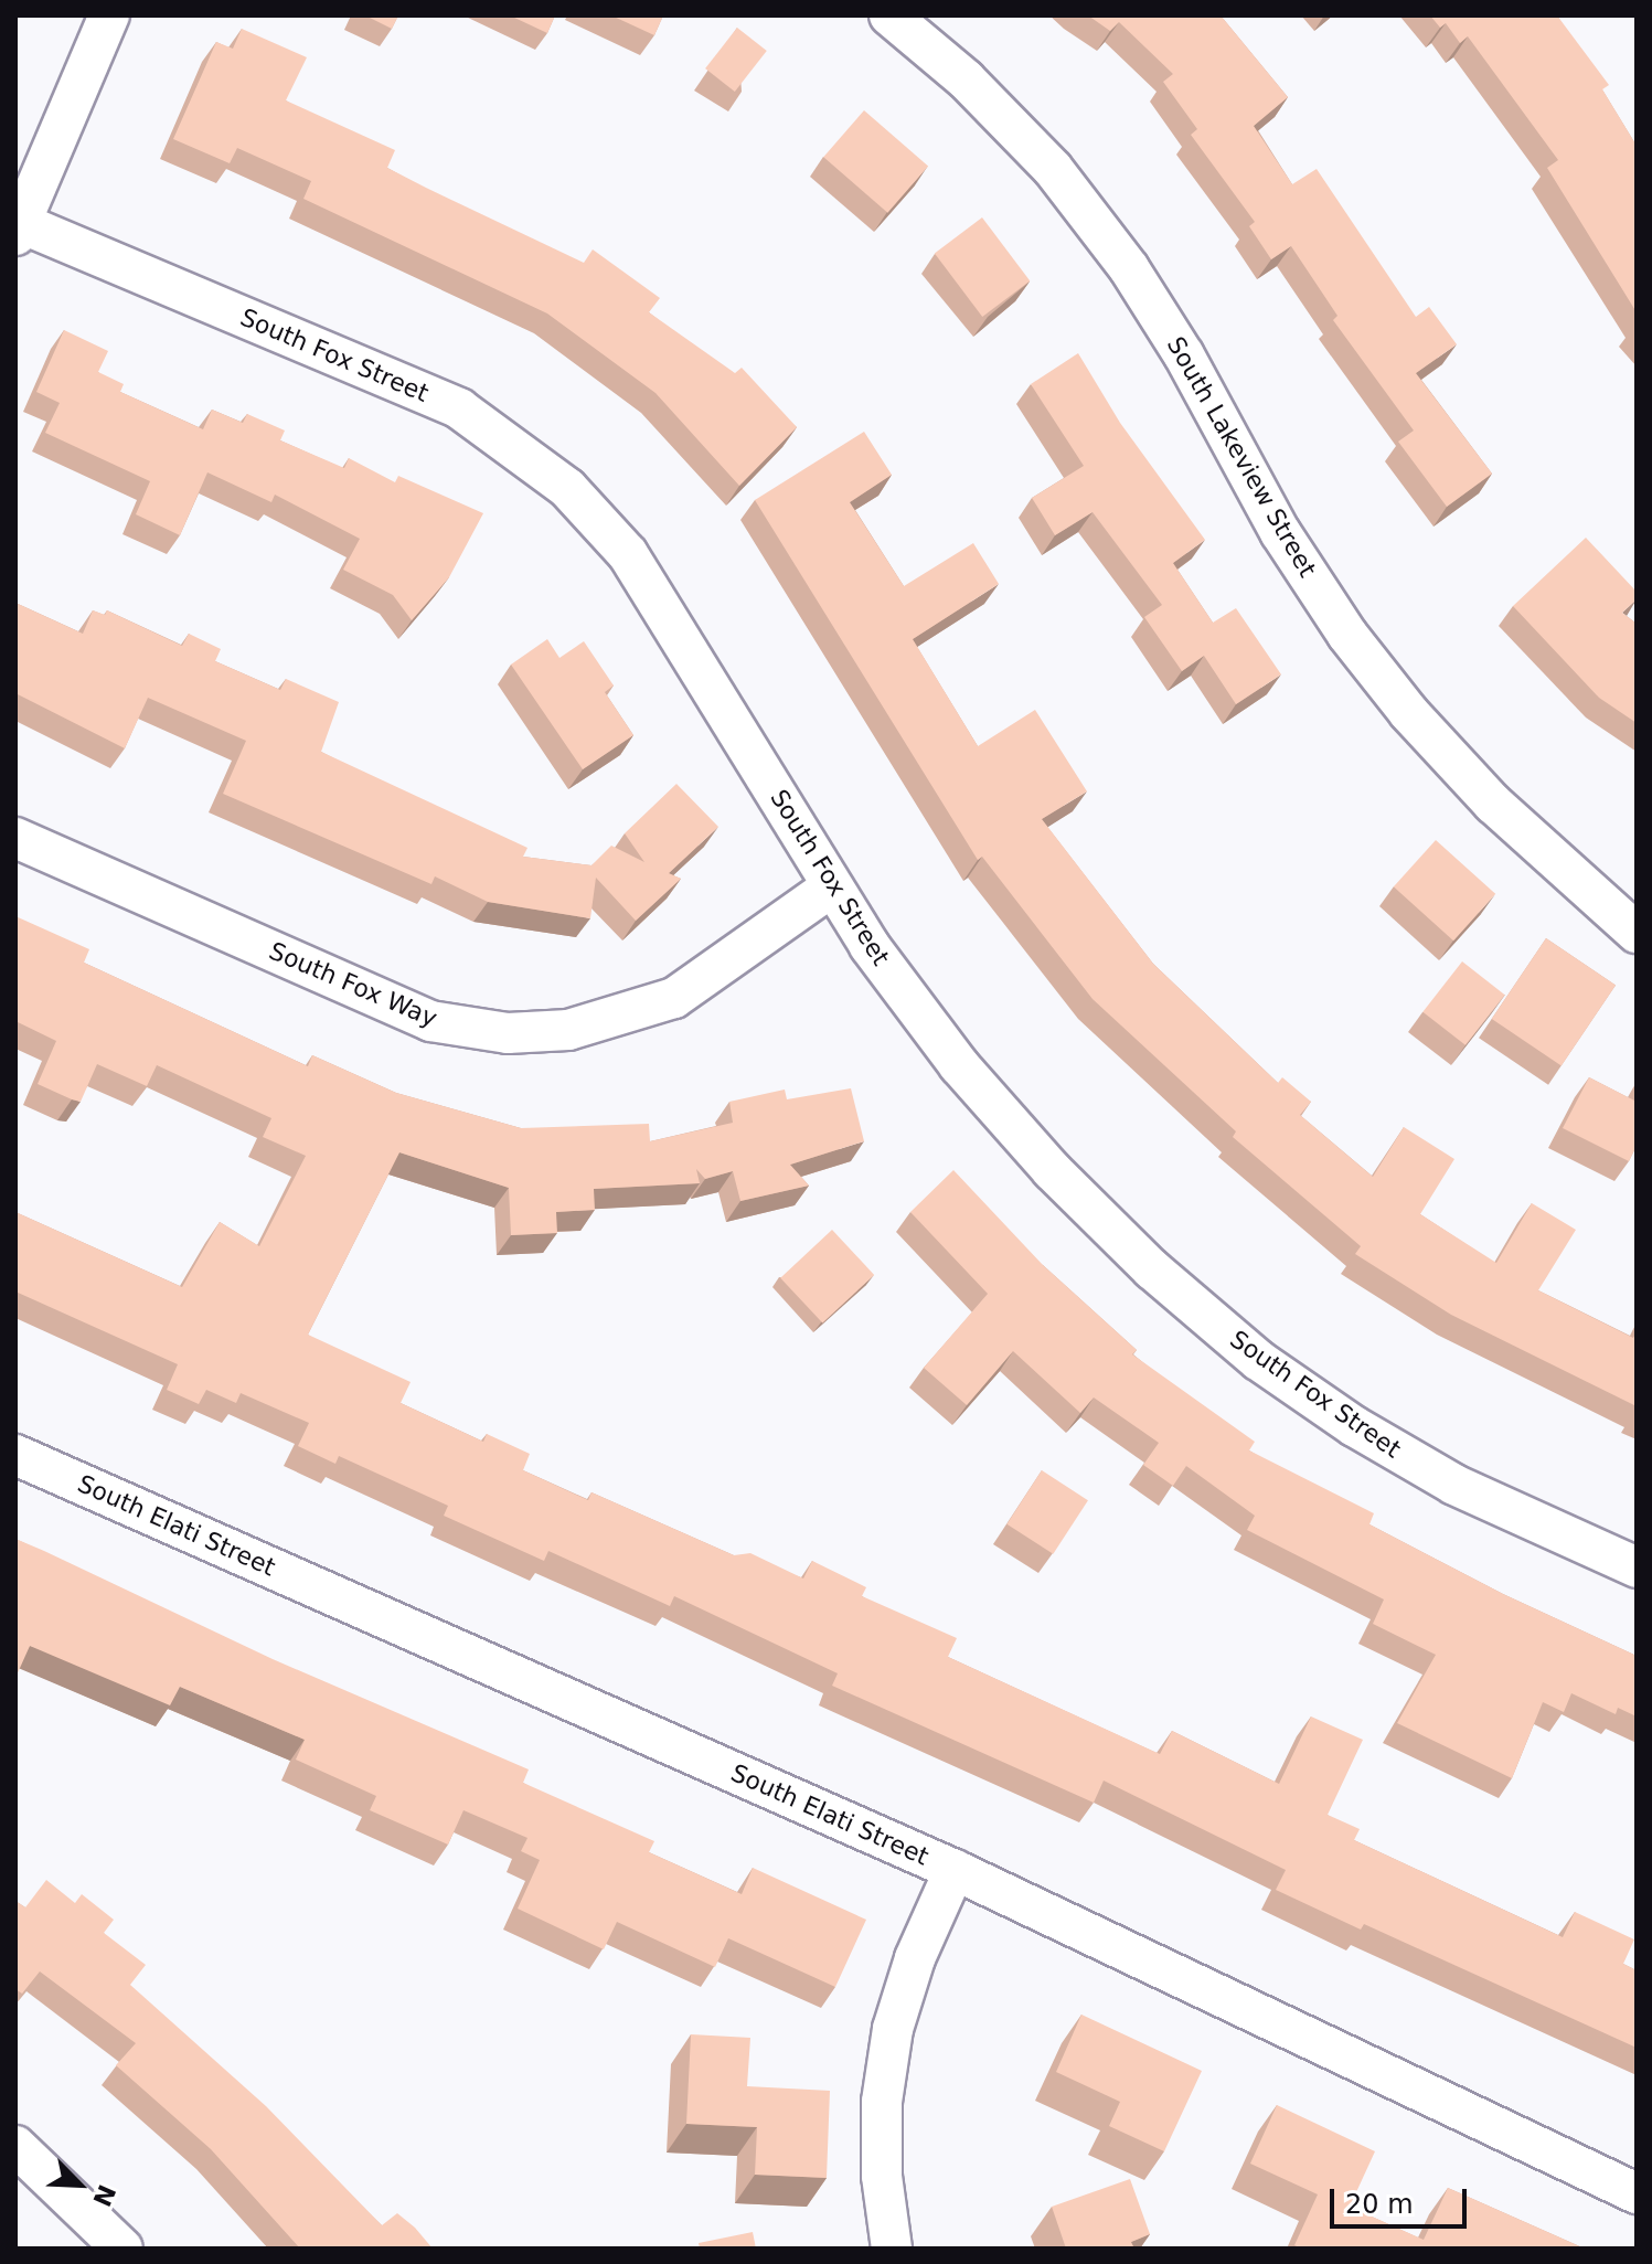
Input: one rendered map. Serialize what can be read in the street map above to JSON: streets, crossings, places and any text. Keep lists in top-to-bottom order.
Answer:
{
  "streets": {
    "street": [
      "South Fox Street",
      "South Lakeview Street",
      "South Fox Way",
      "South Elati Street"
    ]
  },
  "crossings": [
    ["South Fox Street", "South Fox Way"]
  ],
  "scale_bar": "20 m",
  "north": "bottom right"
}
